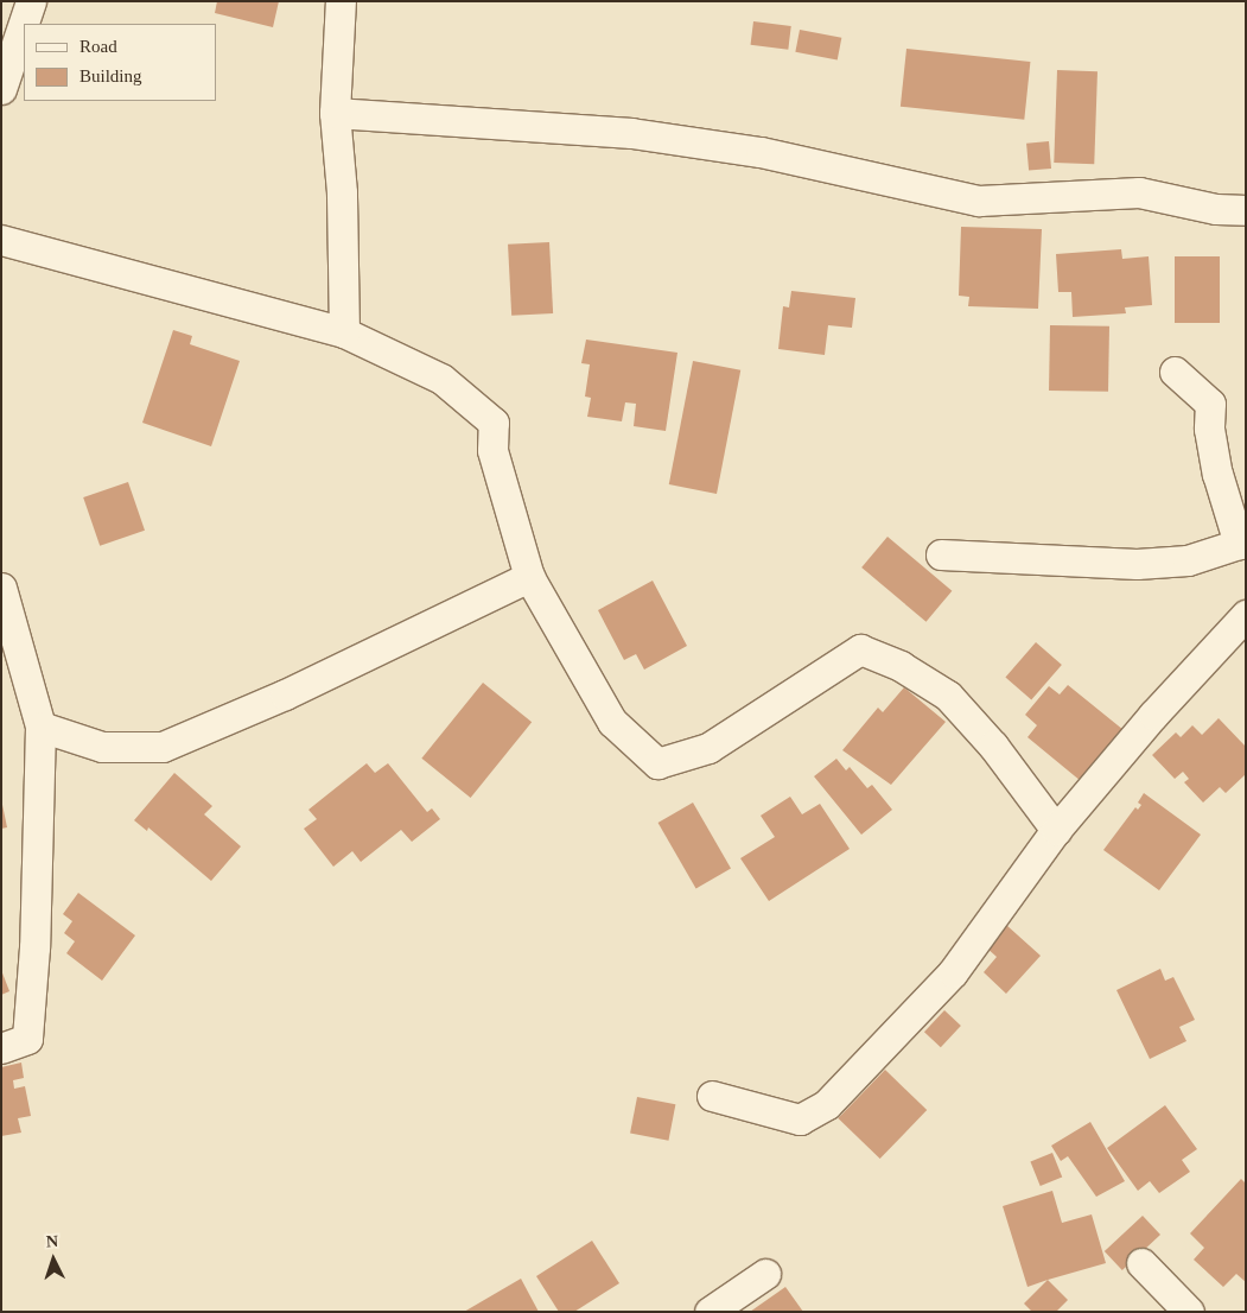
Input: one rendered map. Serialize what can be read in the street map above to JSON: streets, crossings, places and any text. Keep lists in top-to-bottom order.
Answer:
{
  "legend": ["Road", "Building"],
  "north": "top"
}
